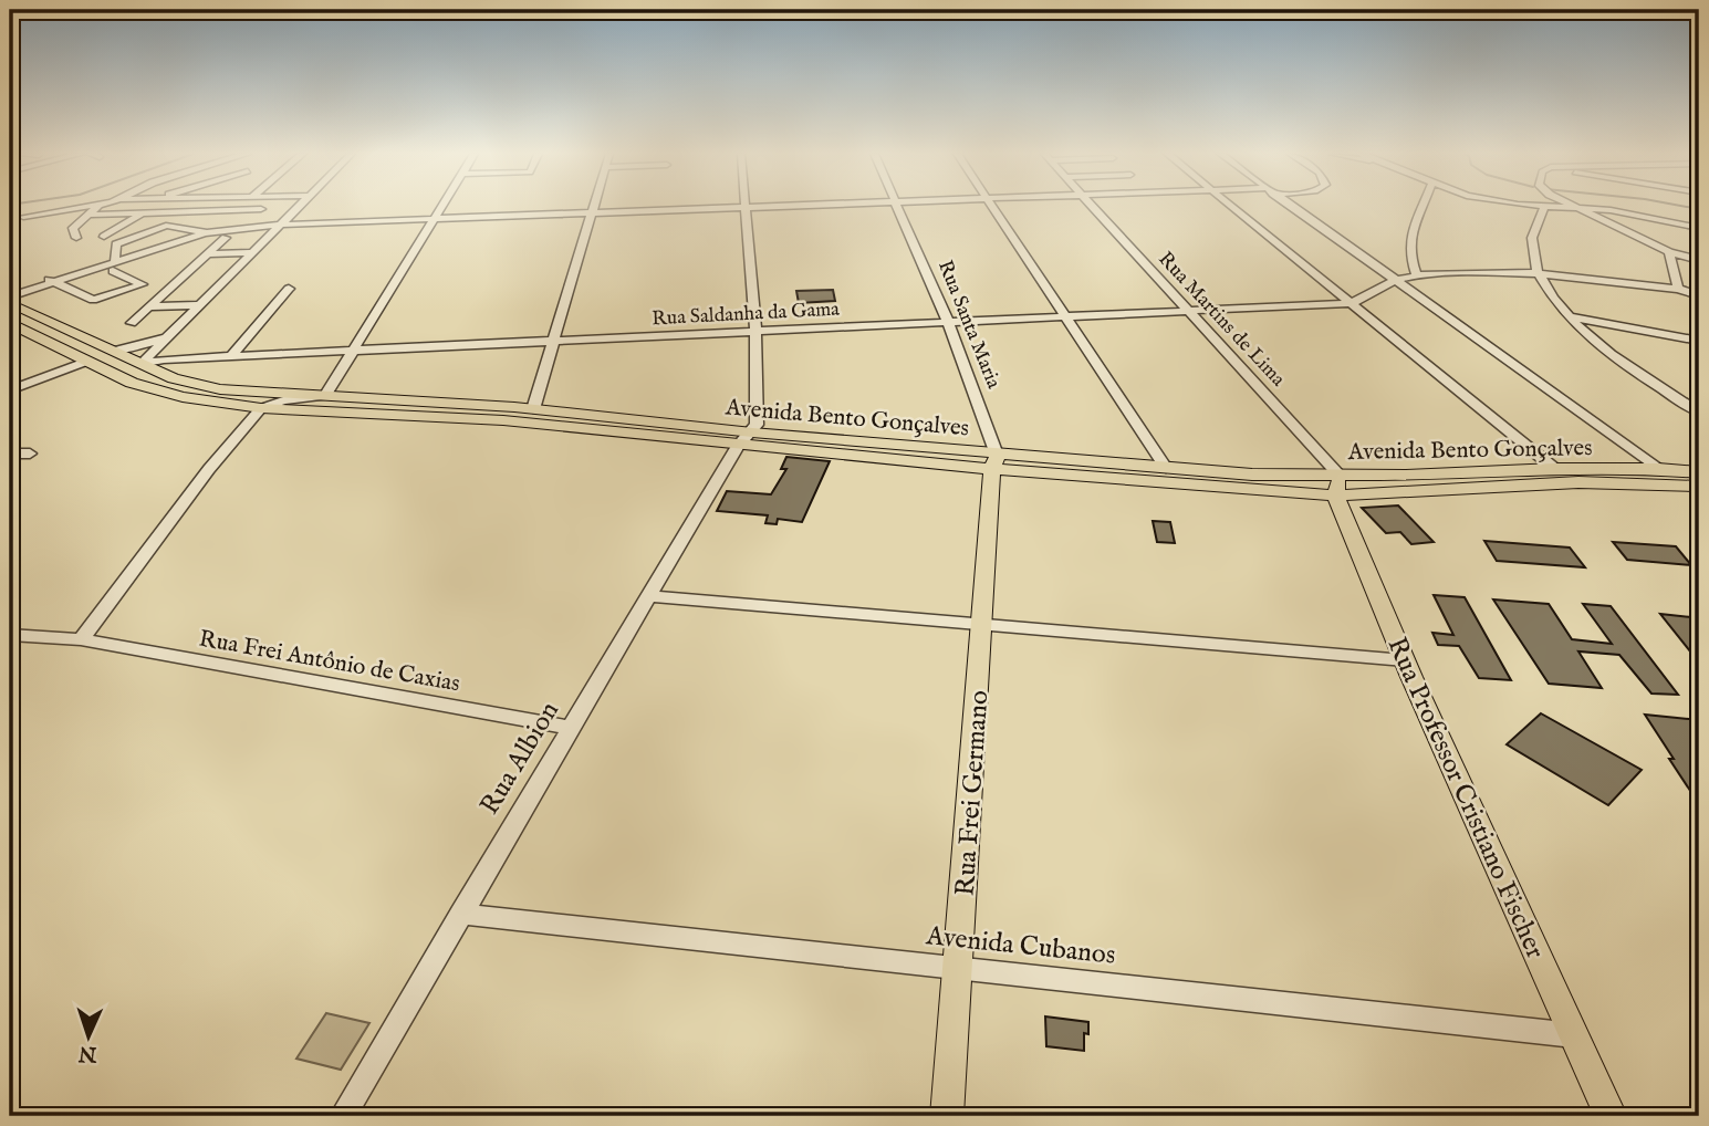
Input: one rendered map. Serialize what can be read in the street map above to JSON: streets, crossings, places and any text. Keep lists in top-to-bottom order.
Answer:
{
  "streets": {
    "main road": ["Avenida Bento Gonçalves", "Rua Frei Germano", "Rua Professor Cristiano Fischer"],
    "street": [
      "Rua Saldanha da Gama",
      "Rua Martins de Lima",
      "Rua Santa Maria",
      "Rua Frei Antônio de Caxias",
      "Rua Albion",
      "Avenida Cubanos"
    ]
  },
  "crossings": [
    ["Rua Saldanha da Gama", "Rua Martins de Lima"],
    ["Rua Saldanha da Gama", "Rua Santa Maria"],
    ["Rua Saldanha da Gama", "Avenida Bento Gonçalves"],
    ["Rua Martins de Lima", "Avenida Bento Gonçalves"],
    ["Rua Martins de Lima", "Rua Professor Cristiano Fischer"],
    ["Rua Santa Maria", "Avenida Bento Gonçalves"],
    ["Rua Santa Maria", "Rua Frei Germano"],
    ["Avenida Bento Gonçalves", "Rua Albion"],
    ["Avenida Bento Gonçalves", "Rua Frei Germano"],
    ["Avenida Bento Gonçalves", "Rua Professor Cristiano Fischer"],
    ["Rua Frei Antônio de Caxias", "Rua Albion"],
    ["Rua Albion", "Avenida Cubanos"],
    ["Rua Frei Germano", "Avenida Cubanos"],
    ["Rua Professor Cristiano Fischer", "Avenida Cubanos"]
  ],
  "north": "bottom"
}
